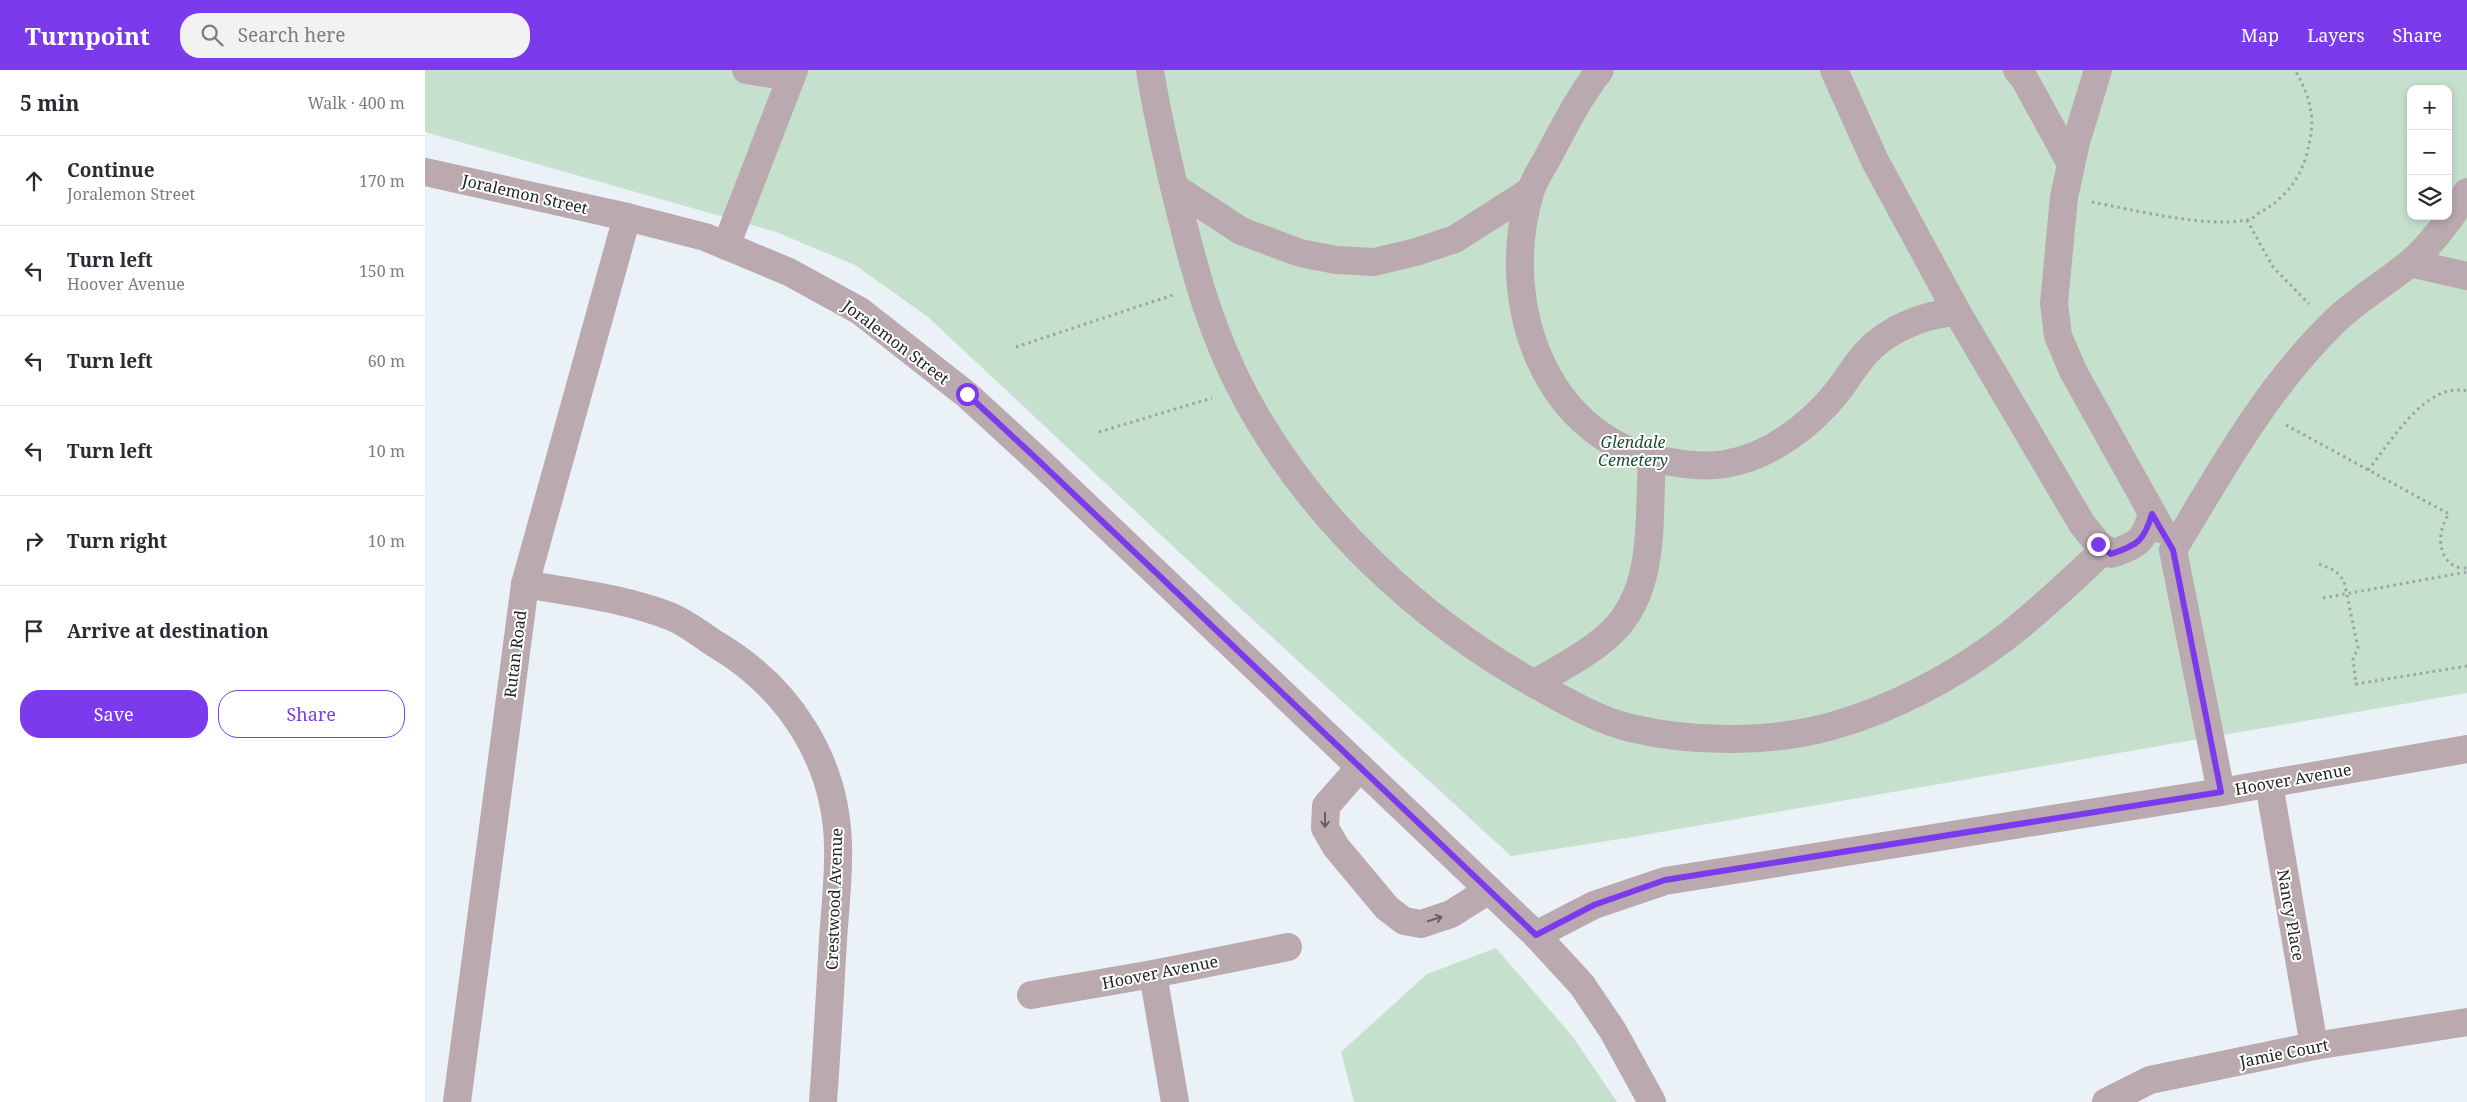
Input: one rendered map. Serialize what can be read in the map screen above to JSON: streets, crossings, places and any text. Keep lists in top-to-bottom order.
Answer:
{
  "streets": {
    "street": [
      "Joralemon Street",
      "Rutan Road",
      "Hoover Avenue",
      "Crestwood Avenue",
      "Nancy Place",
      "Jamie Court"
    ]
  },
  "crossings": [
    ["Joralemon Street", "Rutan Road"],
    ["Joralemon Street", "Hoover Avenue"],
    ["Rutan Road", "Crestwood Avenue"],
    ["Hoover Avenue", "Nancy Place"],
    ["Nancy Place", "Jamie Court"]
  ],
  "parks": ["Glendale Cemetery"],
  "page": {
    "header": "Turnpoint",
    "search": "Search here",
    "nav": ["Map", "Layers", "Share"],
    "heading": ["5 min", "Walk · 400 m"],
    "map_buttons": ["+", "−"],
    "list": [
      ["Continue", "Joralemon Street", "170 m"],
      ["Turn left", "Hoover Avenue", "150 m"],
      ["Turn left", "60 m"],
      ["Turn left", "10 m"],
      ["Turn right", "10 m"],
      "Arrive at destination"
    ],
    "buttons": ["Save", "Share"]
  }
}
